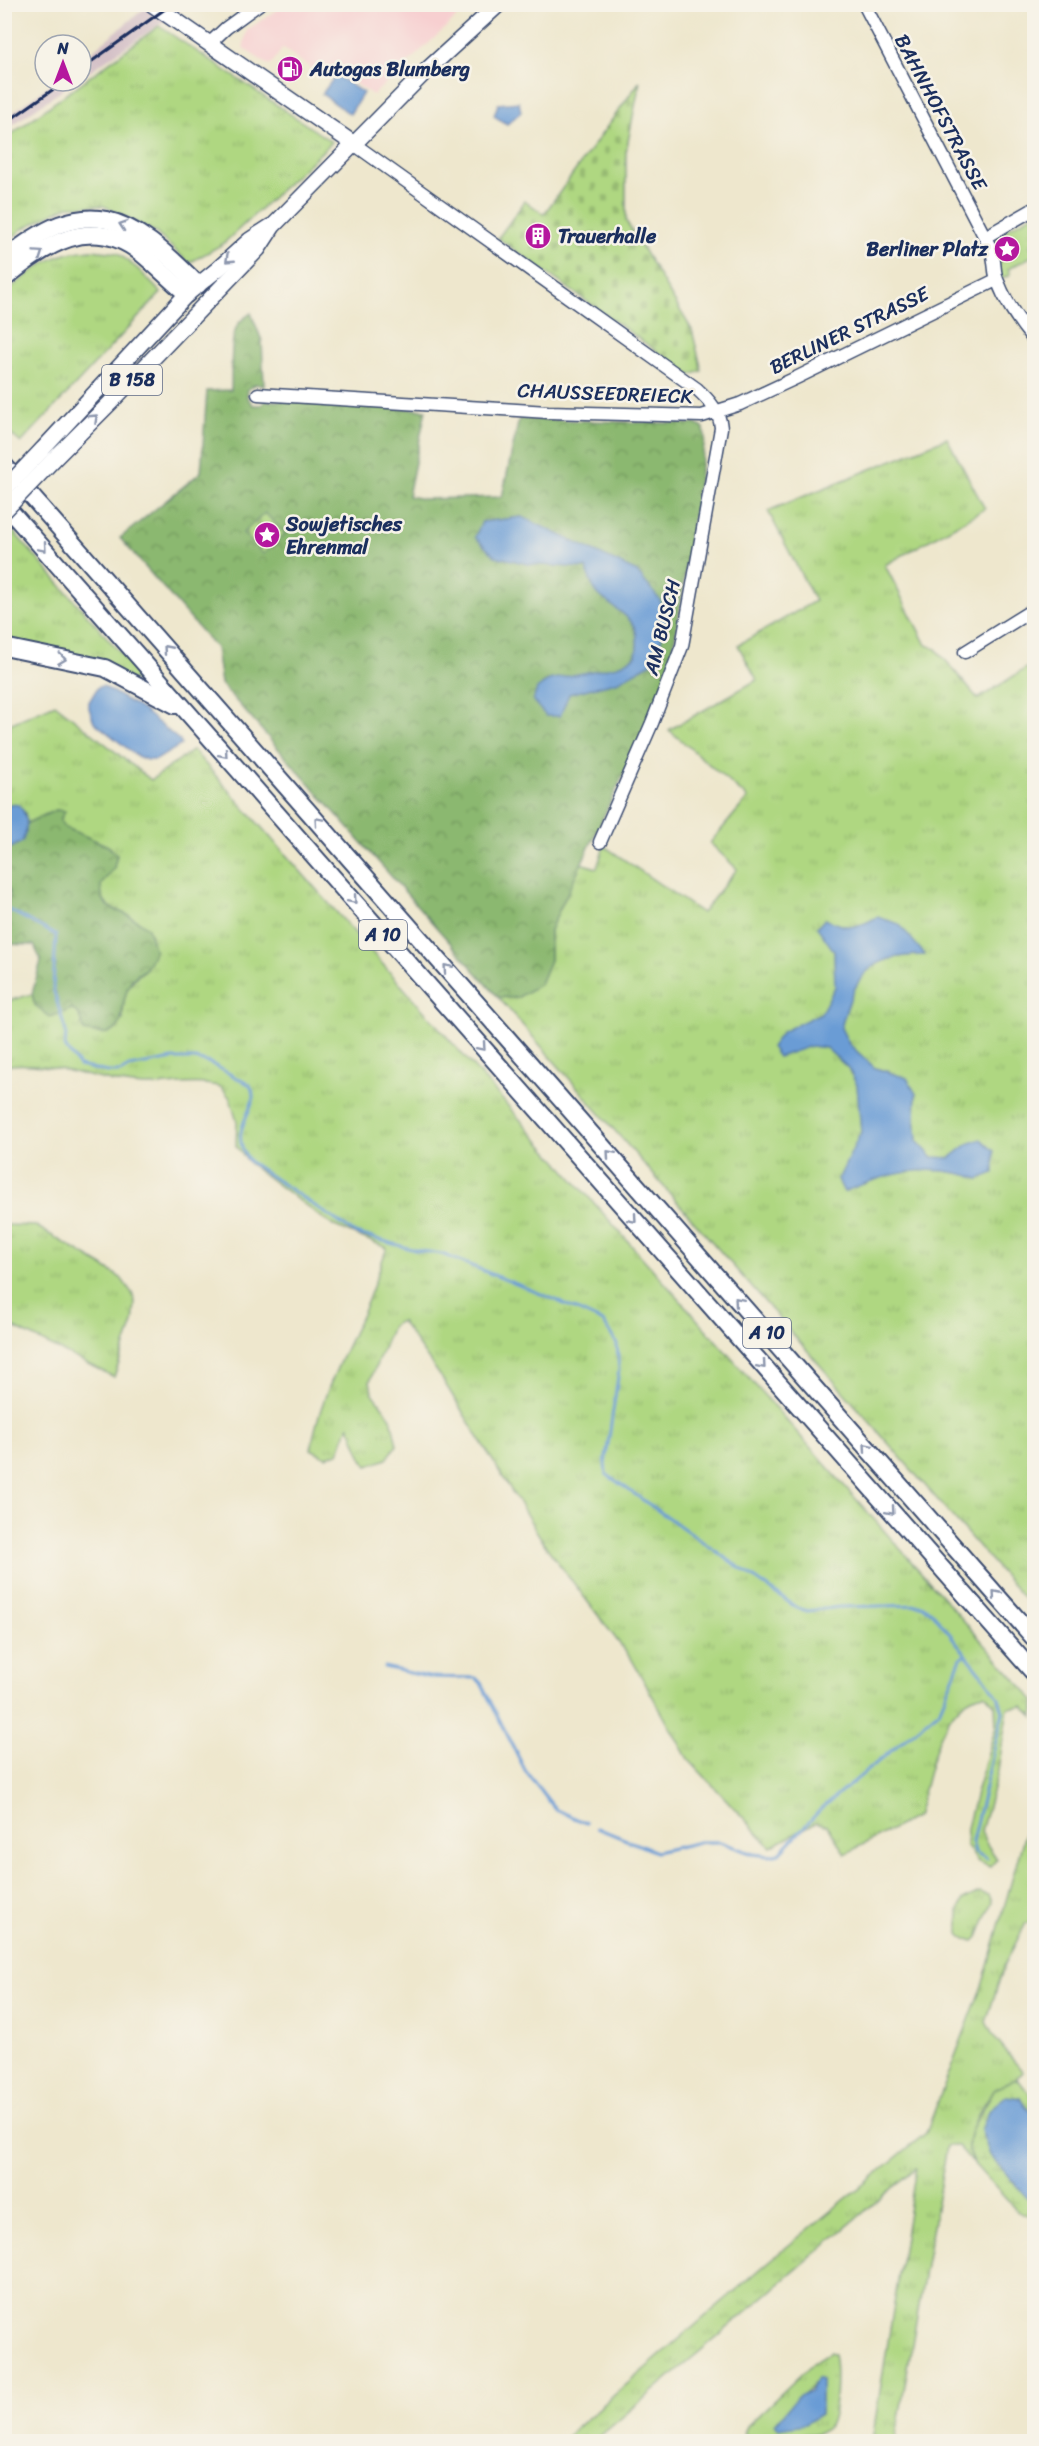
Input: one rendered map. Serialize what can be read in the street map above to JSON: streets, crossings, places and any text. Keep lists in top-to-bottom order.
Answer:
{
  "streets": {
    "highway": ["A 10"],
    "main road": ["B 158"],
    "street": [
      "BAHNHOFSTRASSE",
      "BERLINER STRASSE",
      "CHAUSSEEDREIECK",
      "AM BUSCH"
    ]
  },
  "crossings": [
    ["BAHNHOFSTRASSE", "BERLINER STRASSE"],
    ["BERLINER STRASSE", "CHAUSSEEDREIECK"],
    ["BERLINER STRASSE", "AM BUSCH"],
    ["B 158", "CHAUSSEEDREIECK"],
    ["CHAUSSEEDREIECK", "AM BUSCH"]
  ],
  "places": {
    "fuel station": ["Autogas Blumberg"],
    "building": ["Trauerhalle"],
    "place": ["Berliner Platz", "Sowjetisches Ehrenmal"]
  },
  "north": "top"
}
